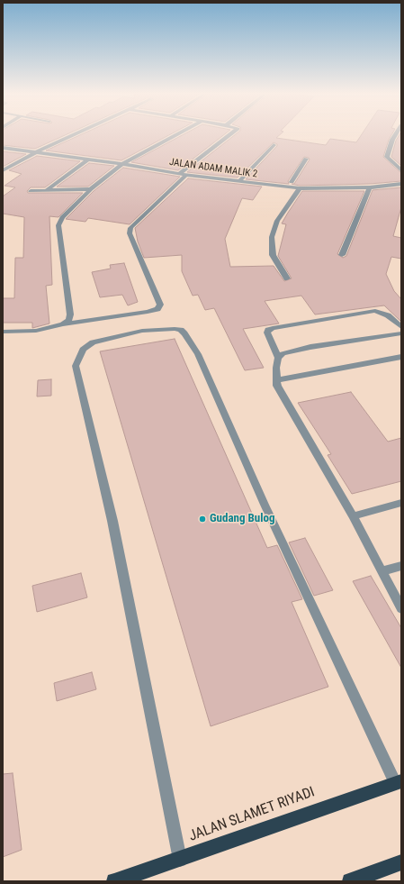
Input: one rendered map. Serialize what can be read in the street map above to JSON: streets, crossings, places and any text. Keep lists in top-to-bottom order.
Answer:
{
  "streets": {
    "highway": ["JALAN SLAMET RIYADI"],
    "street": ["JALAN ADAM MALIK 2"]
  },
  "places": ["Gudang Bulog"]
}
